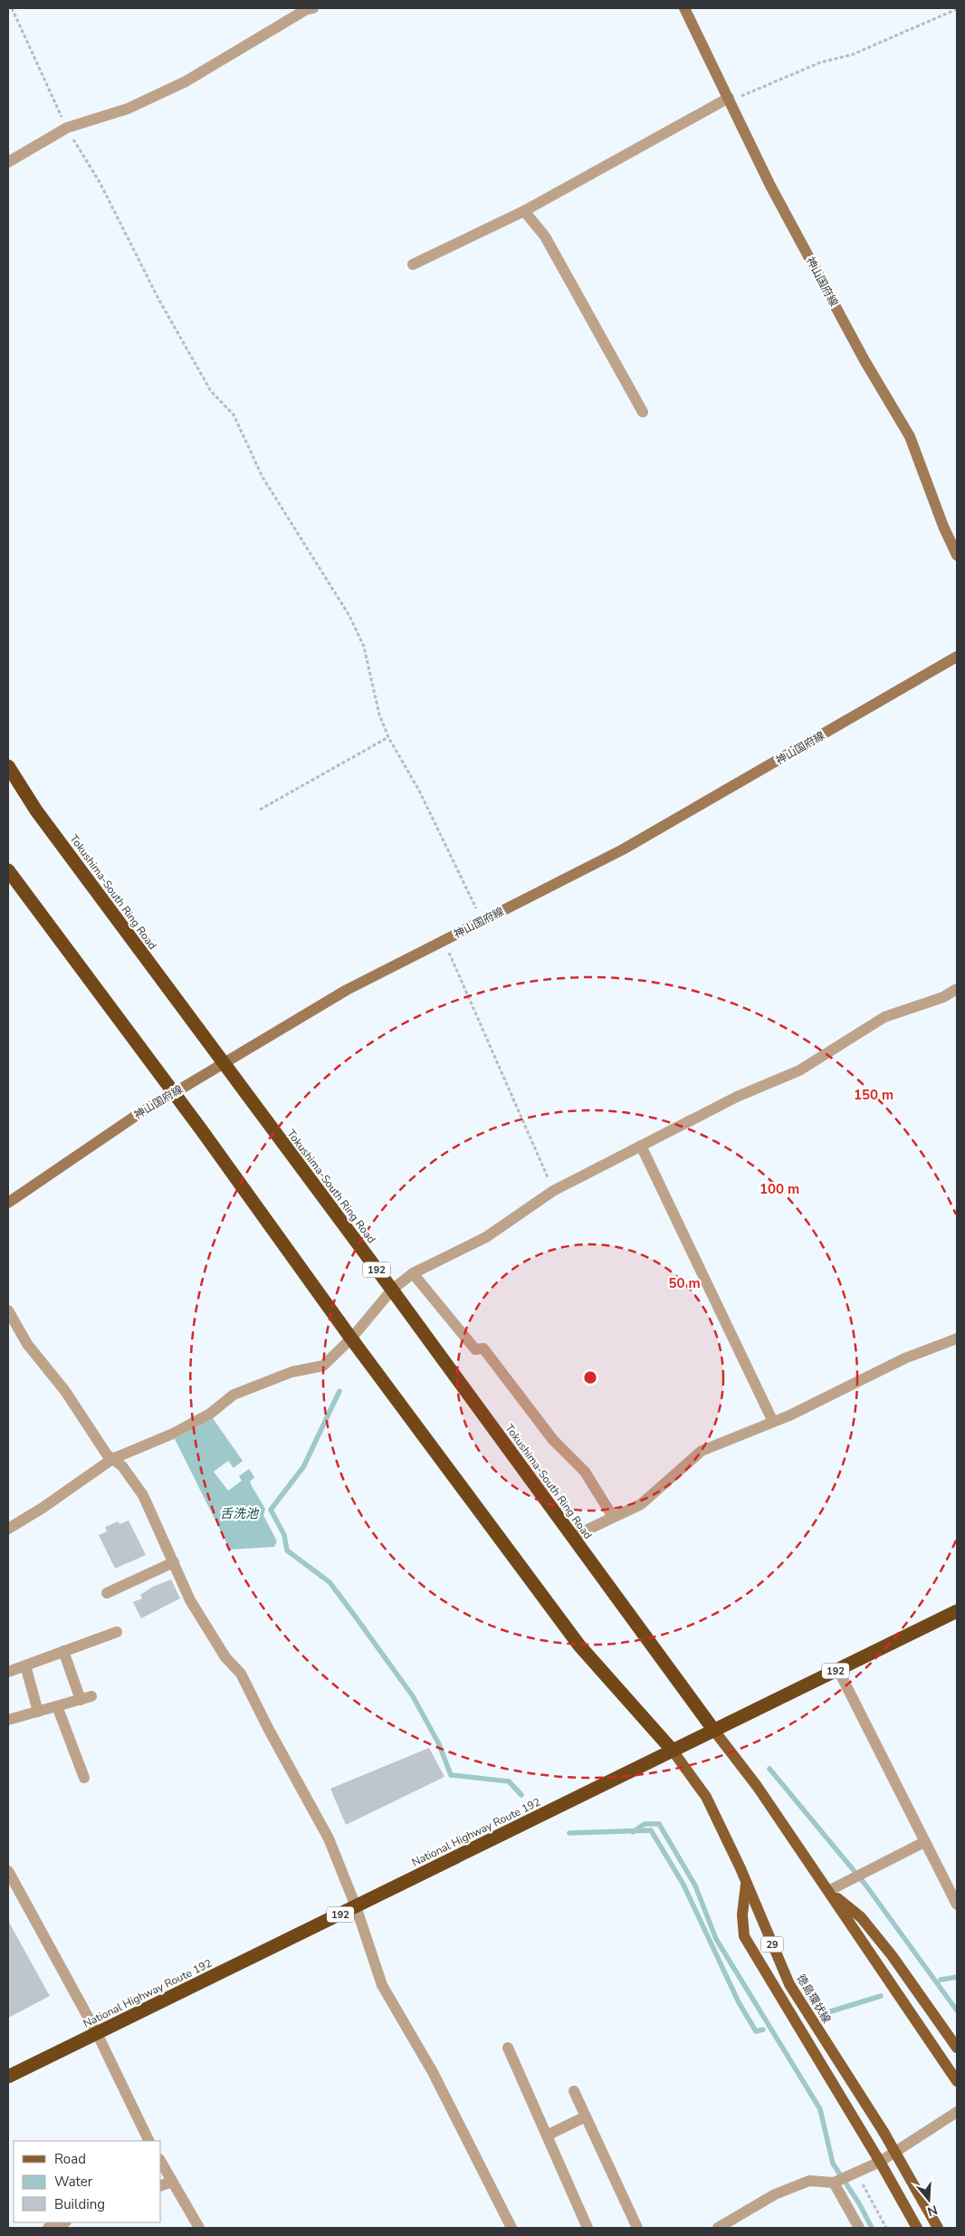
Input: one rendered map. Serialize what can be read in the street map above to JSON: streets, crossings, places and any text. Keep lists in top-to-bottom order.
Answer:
{
  "streets": {
    "highway": ["Tokushima-South Ring Road", "192", "National Highway Route 192"],
    "main road": ["神山国府線", "29", "徳島環状線"]
  },
  "crossings": [
    ["神山国府線", "Tokushima-South Ring Road"],
    ["Tokushima-South Ring Road", "National Highway Route 192"],
    ["National Highway Route 192", "徳島環状線"]
  ],
  "water": ["舌洗池"],
  "legend": ["Road", "Water", "Building"],
  "north": "bottom",
  "rings": ["150 m", "100 m", "50 m"]
}
